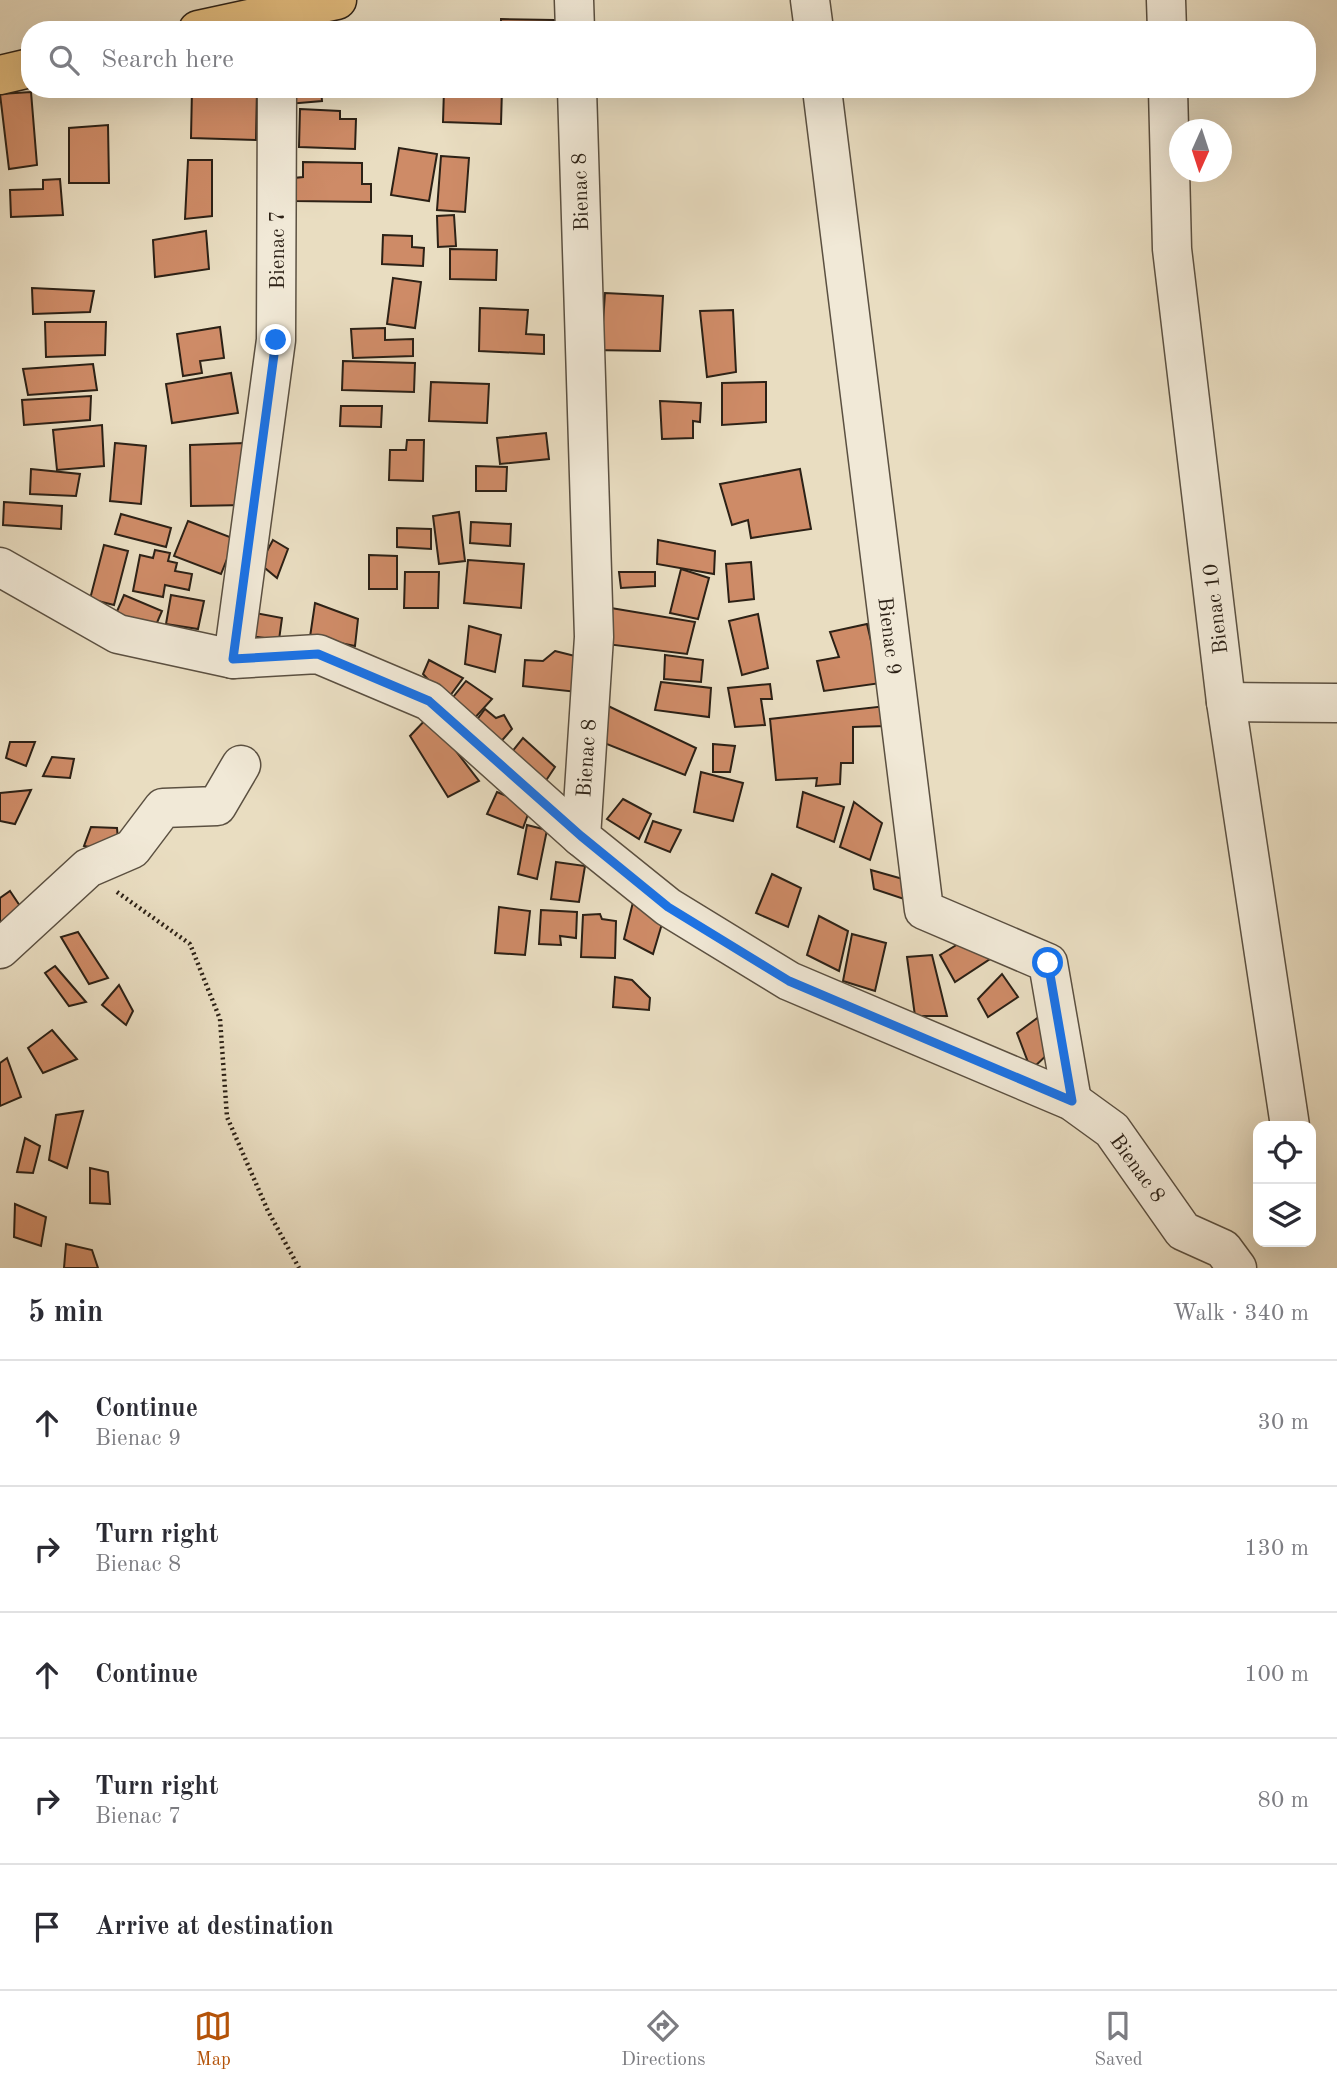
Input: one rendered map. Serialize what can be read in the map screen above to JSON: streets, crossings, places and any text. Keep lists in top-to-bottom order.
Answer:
{
  "streets": {
    "street": [
      "Bienac 8",
      "Bienac 7",
      "Bienac 10",
      "Bienac 9"
    ]
  },
  "crossings": [
    ["Bienac 8", "Bienac 9"]
  ],
  "north": "bottom",
  "page": {
    "search": "Search here",
    "heading": ["5 min", "Walk · 340 m"],
    "list": [
      ["Continue", "Bienac 9", "30 m"],
      ["Turn right", "Bienac 8", "130 m"],
      ["Continue", "100 m"],
      ["Turn right", "Bienac 7", "80 m"],
      "Arrive at destination"
    ],
    "nav": ["Map", "Directions", "Saved"]
  }
}
